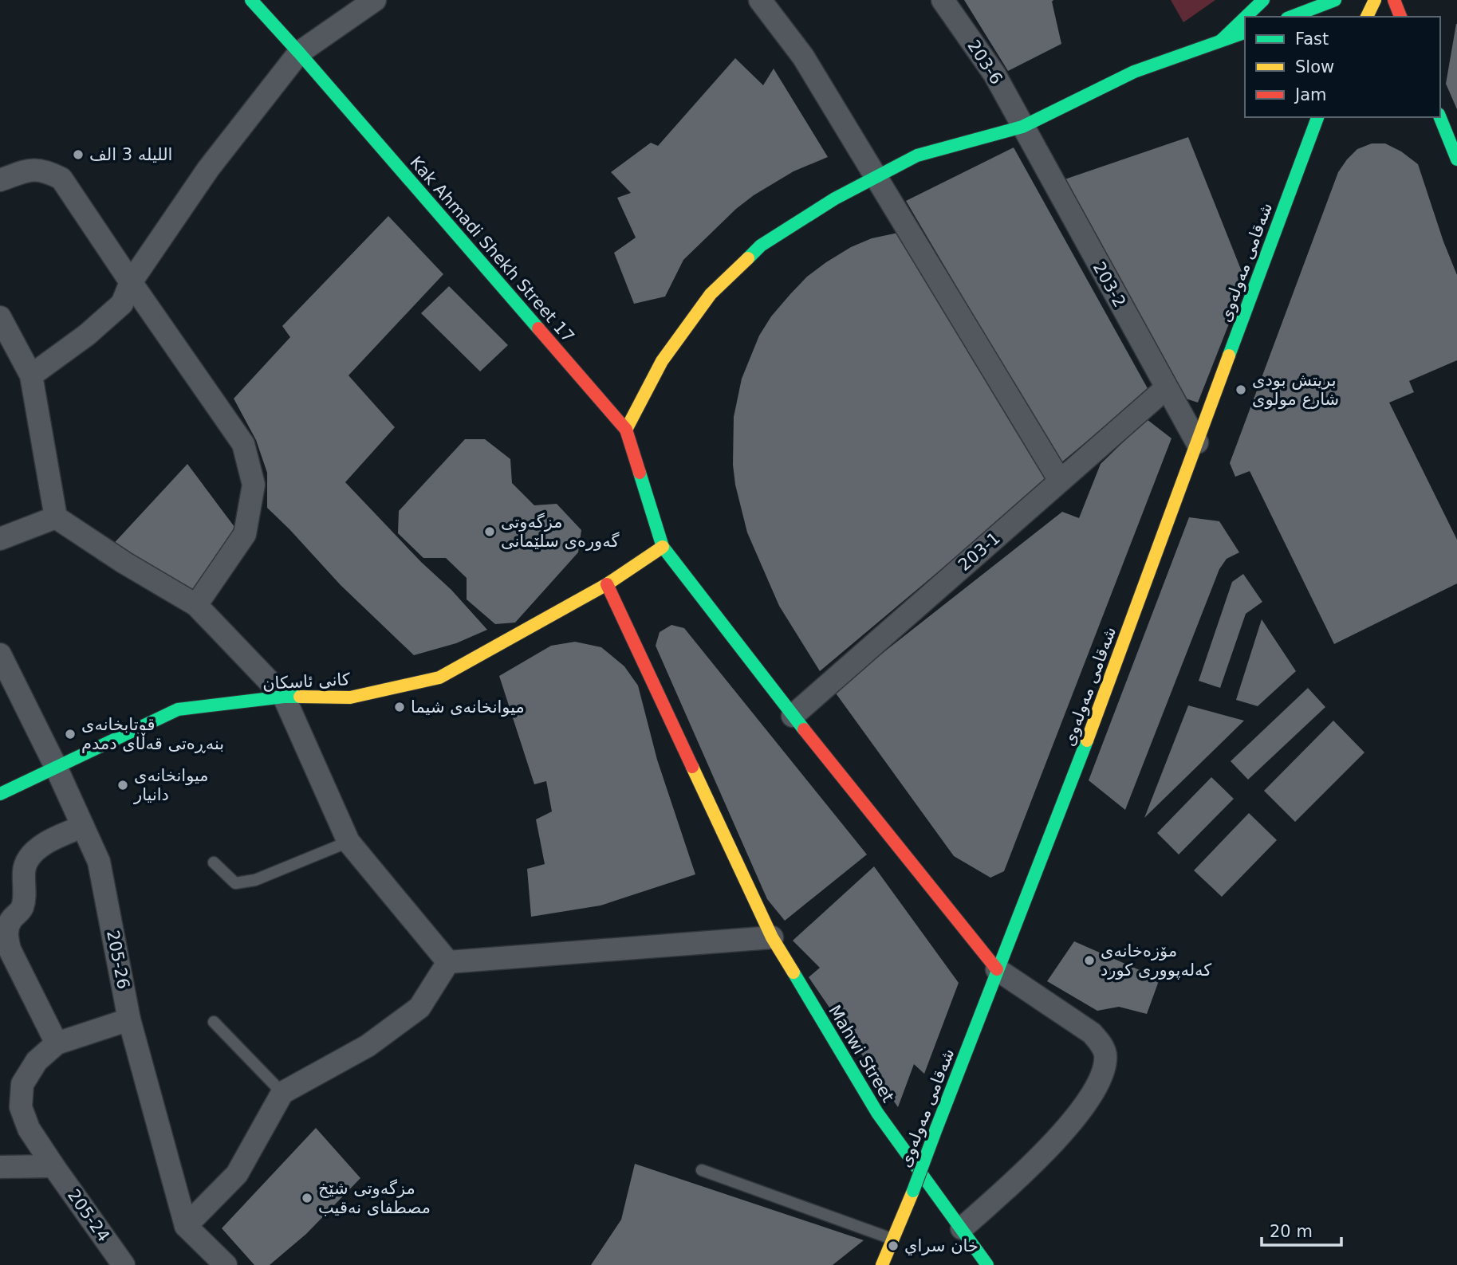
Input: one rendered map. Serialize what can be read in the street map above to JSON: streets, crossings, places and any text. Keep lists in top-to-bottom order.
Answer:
{
  "streets": {
    "main road": [
      "Kak Ahmadi Shekh Street 17",
      "شەقامی مەولەوی",
      "کانی ئاسکان",
      "Mahwi Street"
    ],
    "street": [
      "203-6",
      "203-2",
      "203-1",
      "205-26",
      "205-24"
    ]
  },
  "crossings": [
    ["203-6", "203-2"],
    ["Kak Ahmadi Shekh Street 17", "کانی ئاسکان"],
    ["شەقامی مەولەوی", "203-2"],
    ["203-2", "203-1"],
    ["کانی ئاسکان", "205-26"],
    ["کانی ئاسکان", "Mahwi Street"]
  ],
  "places": [
    "الليله 3 الف",
    "بريتش بودى شارع مولوى",
    "مزگەوتی گەورەی سلێمانی",
    "میوانخانەی شیما",
    "قوتابخانەی بنەڕەتی قەڵای دمدم",
    "میوانخانەی دانیار",
    "مۆزەخانەی کەلەپووری کورد",
    "مزگە‌وتی شێخ مصطفای نە‌قیب",
    "خان سراي"
  ],
  "legend": ["Fast", "Slow", "Jam"],
  "scale_bar": "20 m"
}
